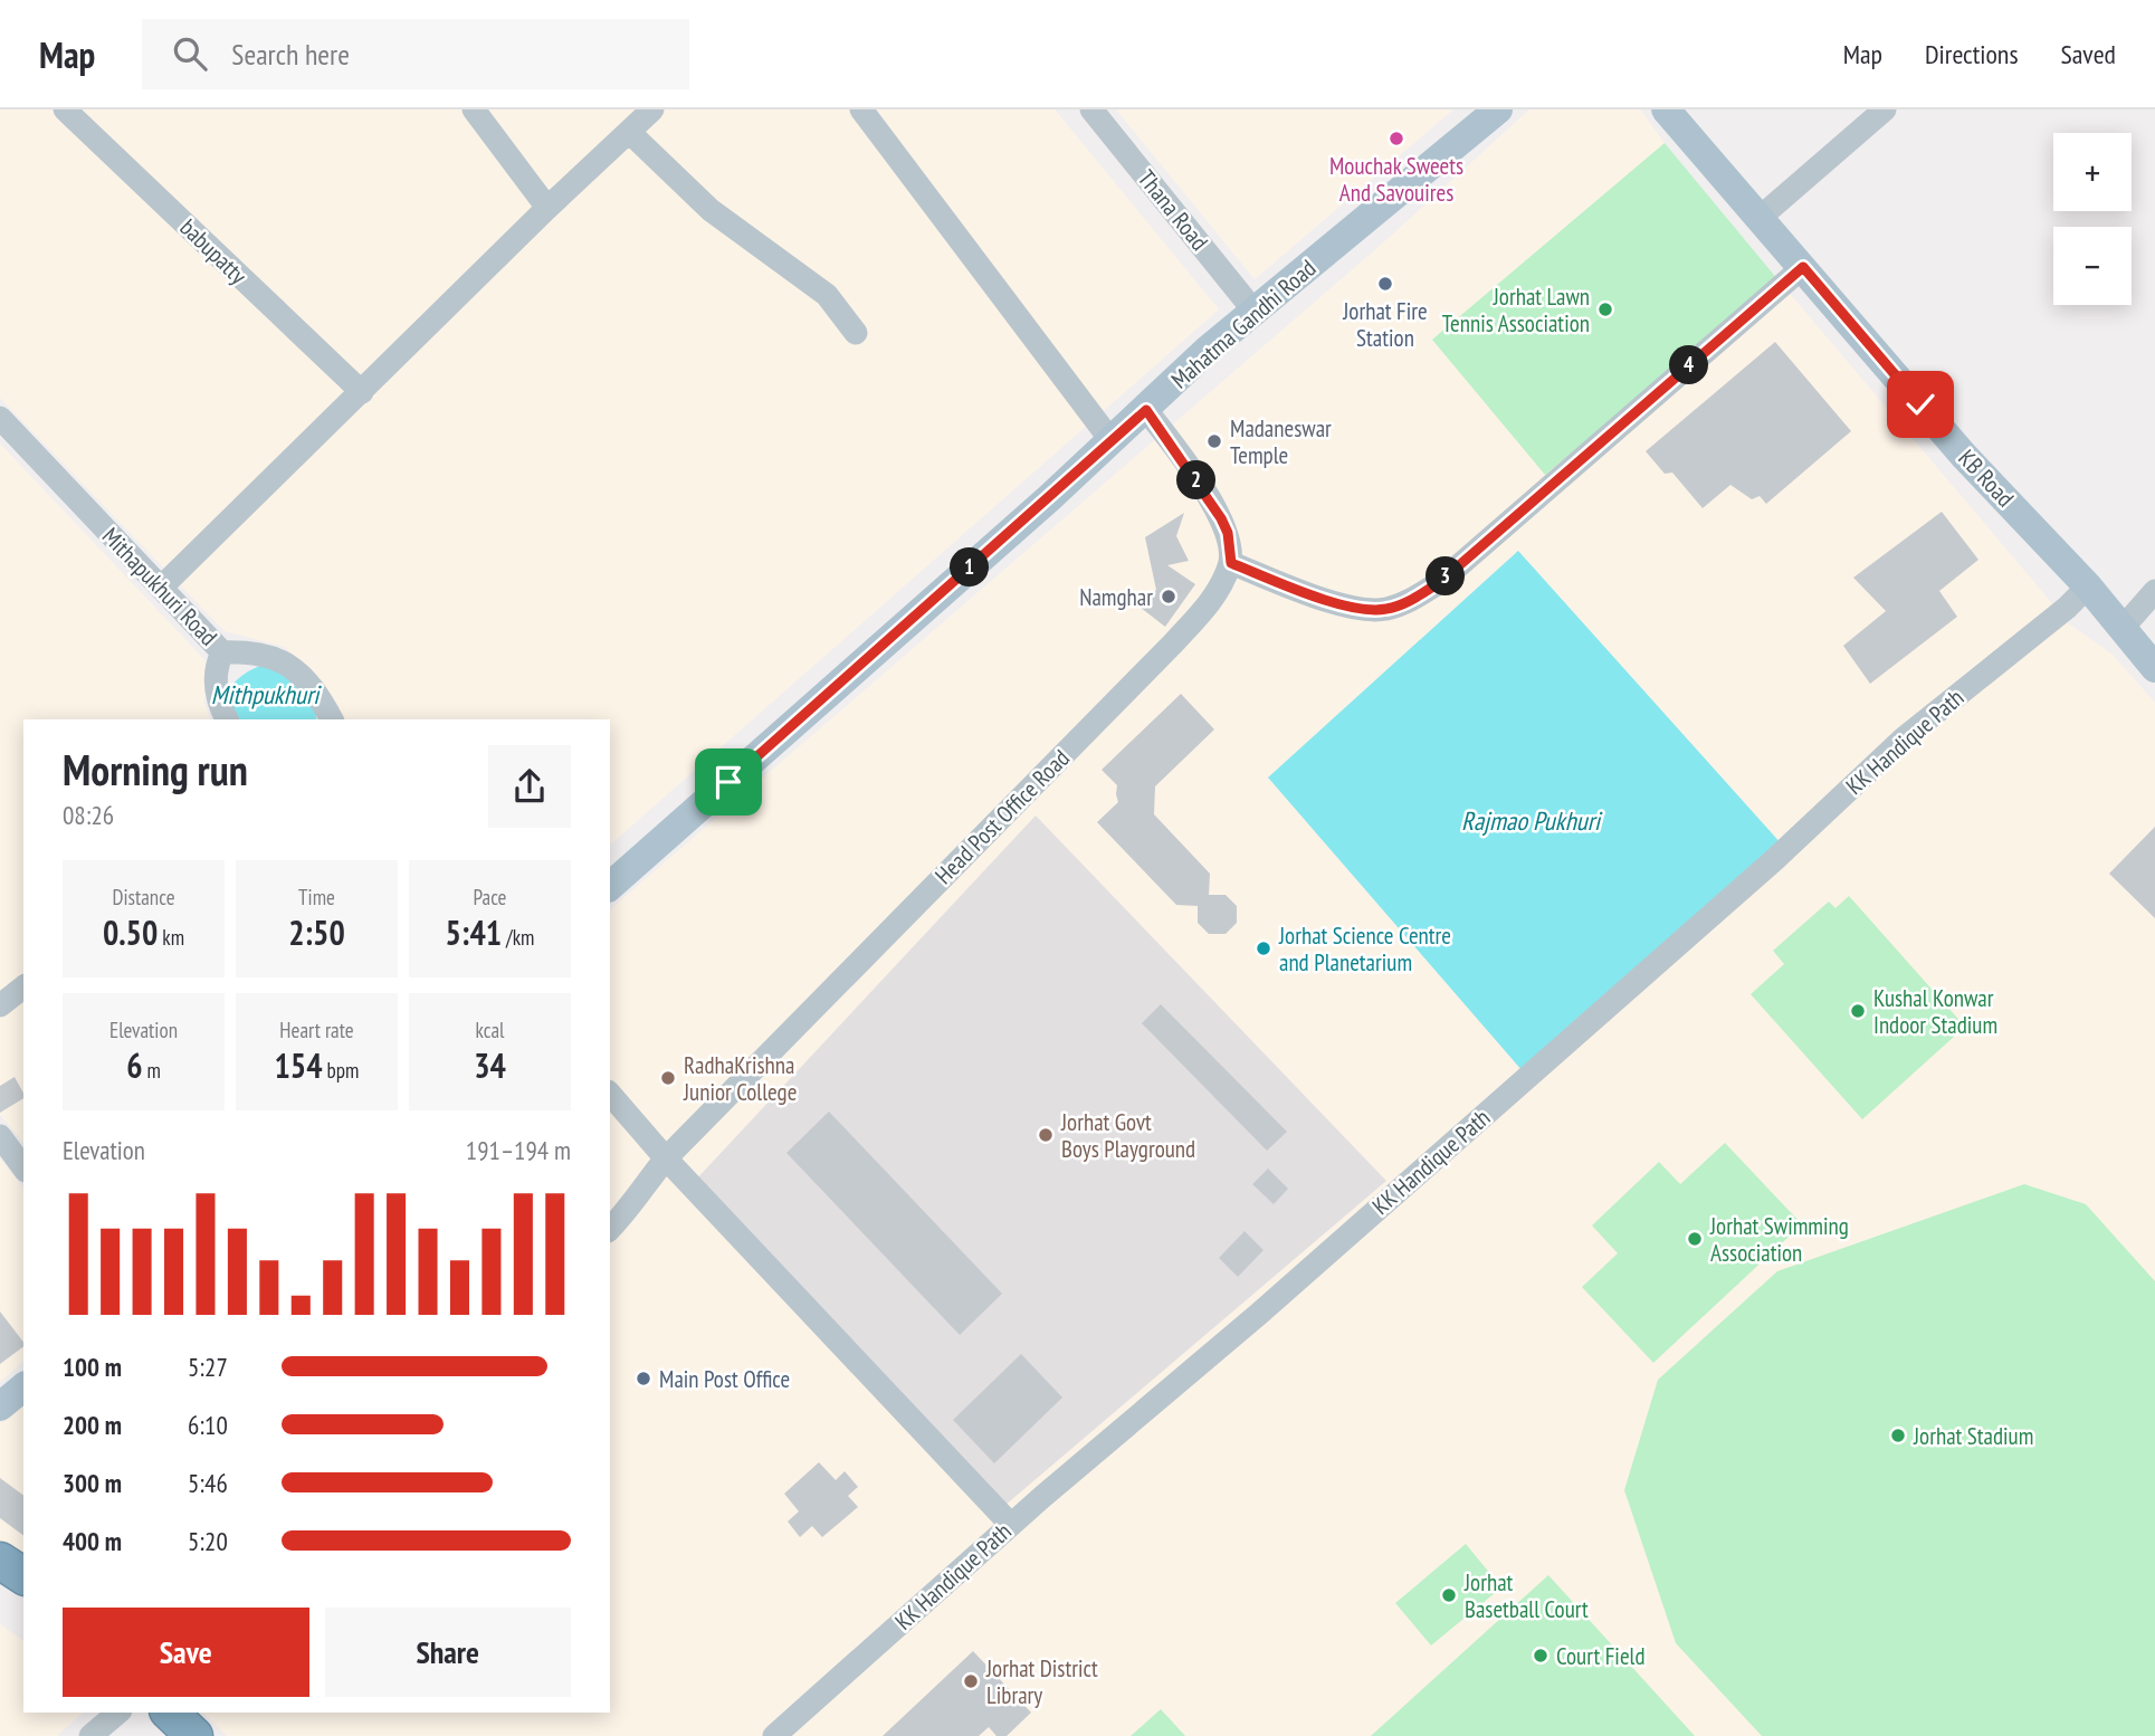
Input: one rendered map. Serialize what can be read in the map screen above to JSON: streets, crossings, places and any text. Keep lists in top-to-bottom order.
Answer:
{
  "streets": {
    "main road": ["Mahatma Gandhi Road", "KB Road"],
    "street": [
      "Thana Road",
      "babupatty",
      "Mithapukhuri Road",
      "KK Handique Path",
      "Head Post Office Road"
    ]
  },
  "crossings": [
    ["Thana Road", "Mahatma Gandhi Road"],
    ["KB Road", "KK Handique Path"]
  ],
  "water": ["Mithpukhuri", "Rajmao Pukhuri"],
  "places": [
    "Mouchak Sweets And Savouires",
    "Jorhat Fire Station",
    "Jorhat Lawn Tennis Association",
    "Madaneswar Temple",
    "Namghar",
    "Jorhat Science Centre and Planetarium",
    "Kushal Konwar Indoor Stadium",
    "RadhaKrishna Junior College",
    "Jorhat Govt Boys Playground",
    "Jorhat Swimming Association",
    "Main Post Office",
    "Jorhat Stadium",
    "Jorhat Basetball Court",
    "Court Field",
    "Jorhat District Library"
  ],
  "page": {
    "header": "Map",
    "search": "Search here",
    "nav": ["Map", "Directions", "Saved"],
    "map_buttons": ["+", "−"],
    "pins": [
      "4",
      "2",
      "1",
      "3"
    ],
    "heading": ["Morning run", "08:26"],
    "stats": [
      ["Distance", "0.50 km"],
      ["Time", "2:50"],
      ["Pace", "5:41 /km"],
      ["Elevation", "6 m"],
      ["Heart rate", "154 bpm"],
      ["kcal", "34"]
    ],
    "chart": ["Elevation", "191–194 m"],
    "list": [
      {
        "name": "100 m",
        "note": "5:27"
      },
      {
        "name": "200 m",
        "note": "6:10"
      },
      {
        "name": "300 m",
        "note": "5:46"
      },
      {
        "name": "400 m",
        "note": "5:20"
      }
    ],
    "buttons": ["Save", "Share"]
  }
}
